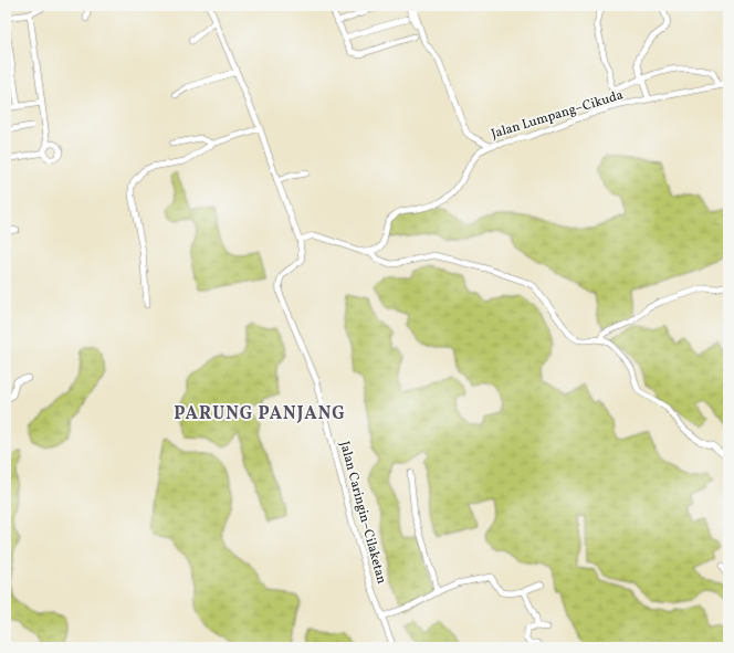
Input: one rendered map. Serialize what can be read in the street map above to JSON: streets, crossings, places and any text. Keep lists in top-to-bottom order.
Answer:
{
  "streets": {
    "street": ["Jalan Lumpang–Cikuda", "Jalan Caringin–Cilaketan"]
  },
  "districts": ["PARUNG PANJANG"]
}
